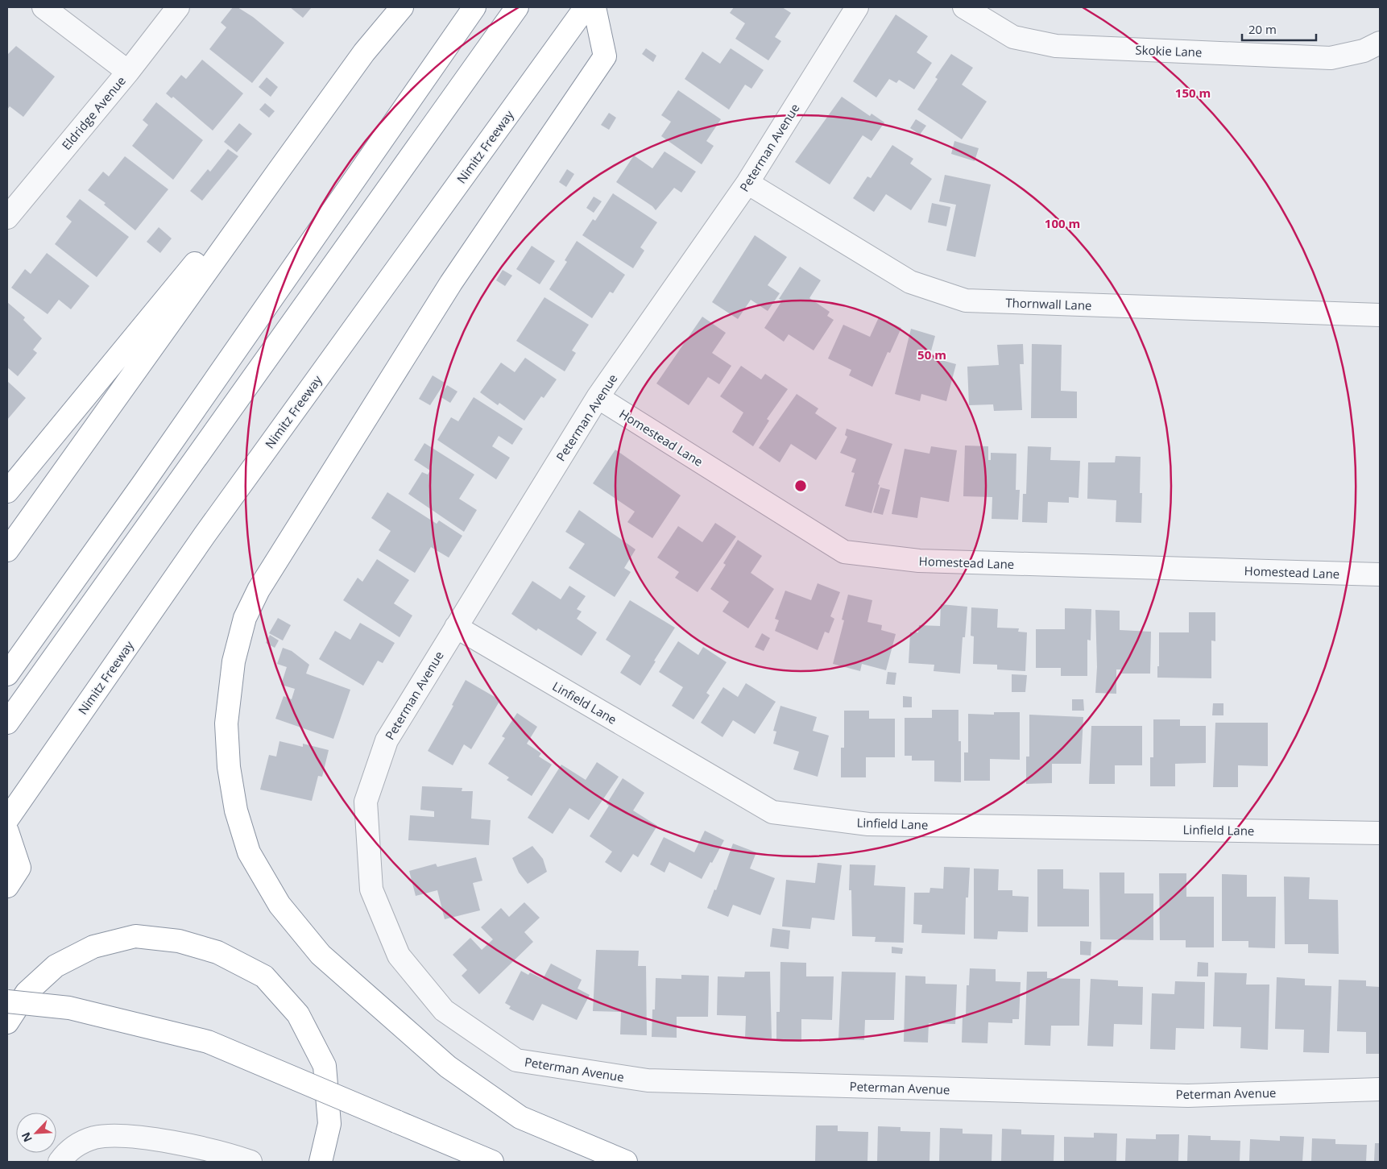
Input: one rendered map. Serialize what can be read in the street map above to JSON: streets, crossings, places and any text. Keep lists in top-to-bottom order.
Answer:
{
  "streets": {
    "highway": ["Nimitz Freeway"],
    "street": [
      "Skokie Lane",
      "Eldridge Avenue",
      "Peterman Avenue",
      "Thornwall Lane",
      "Homestead Lane",
      "Linfield Lane"
    ]
  },
  "crossings": [
    ["Peterman Avenue", "Thornwall Lane"],
    ["Peterman Avenue", "Homestead Lane"],
    ["Peterman Avenue", "Linfield Lane"]
  ],
  "scale_bar": "20 m",
  "north": "bottom left",
  "rings": ["150 m", "100 m", "50 m"]
}
